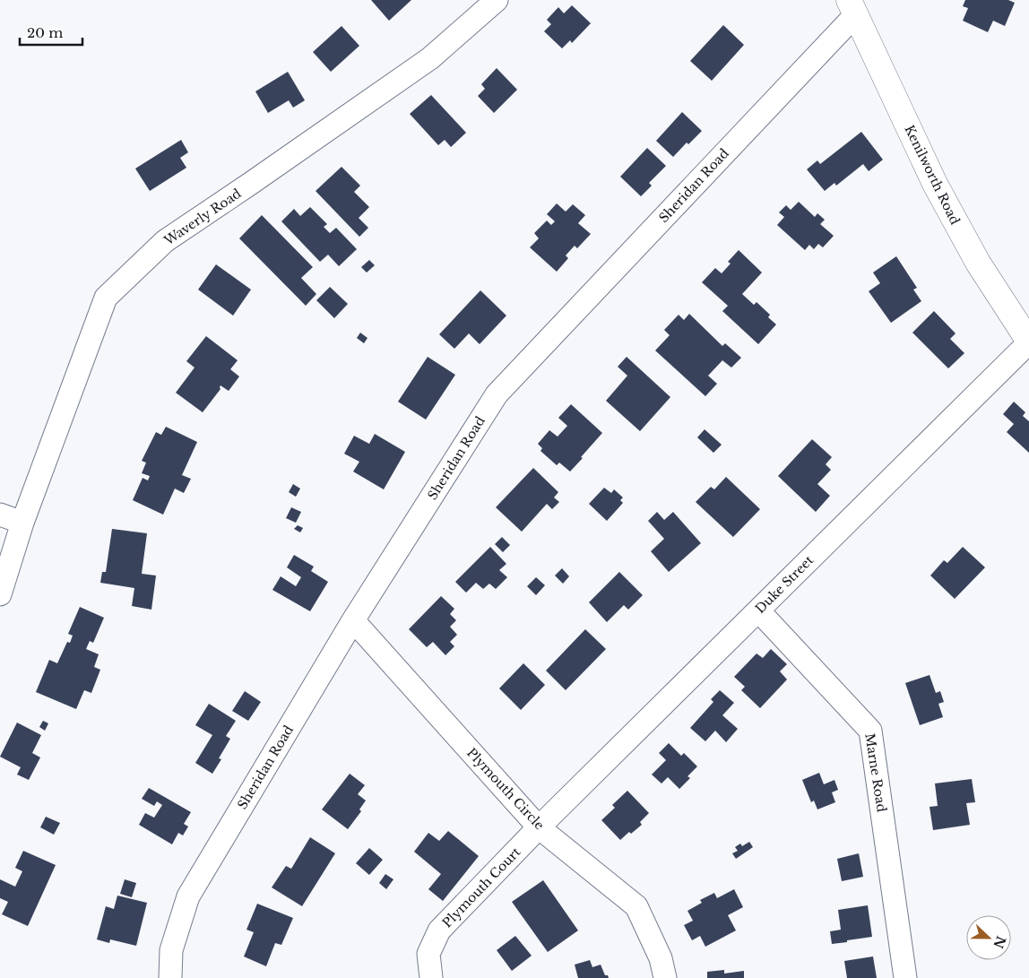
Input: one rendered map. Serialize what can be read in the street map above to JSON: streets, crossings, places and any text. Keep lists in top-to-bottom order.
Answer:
{
  "streets": {
    "street": [
      "Kenilworth Road",
      "Sheridan Road",
      "Waverly Road",
      "Duke Street",
      "Marne Road",
      "Plymouth Circle",
      "Plymouth Court"
    ]
  },
  "crossings": [
    ["Kenilworth Road", "Sheridan Road"],
    ["Kenilworth Road", "Duke Street"],
    ["Sheridan Road", "Plymouth Circle"],
    ["Duke Street", "Marne Road"],
    ["Duke Street", "Plymouth Circle"],
    ["Duke Street", "Plymouth Court"],
    ["Plymouth Circle", "Plymouth Court"]
  ],
  "scale_bar": "20 m",
  "north": "right"
}
